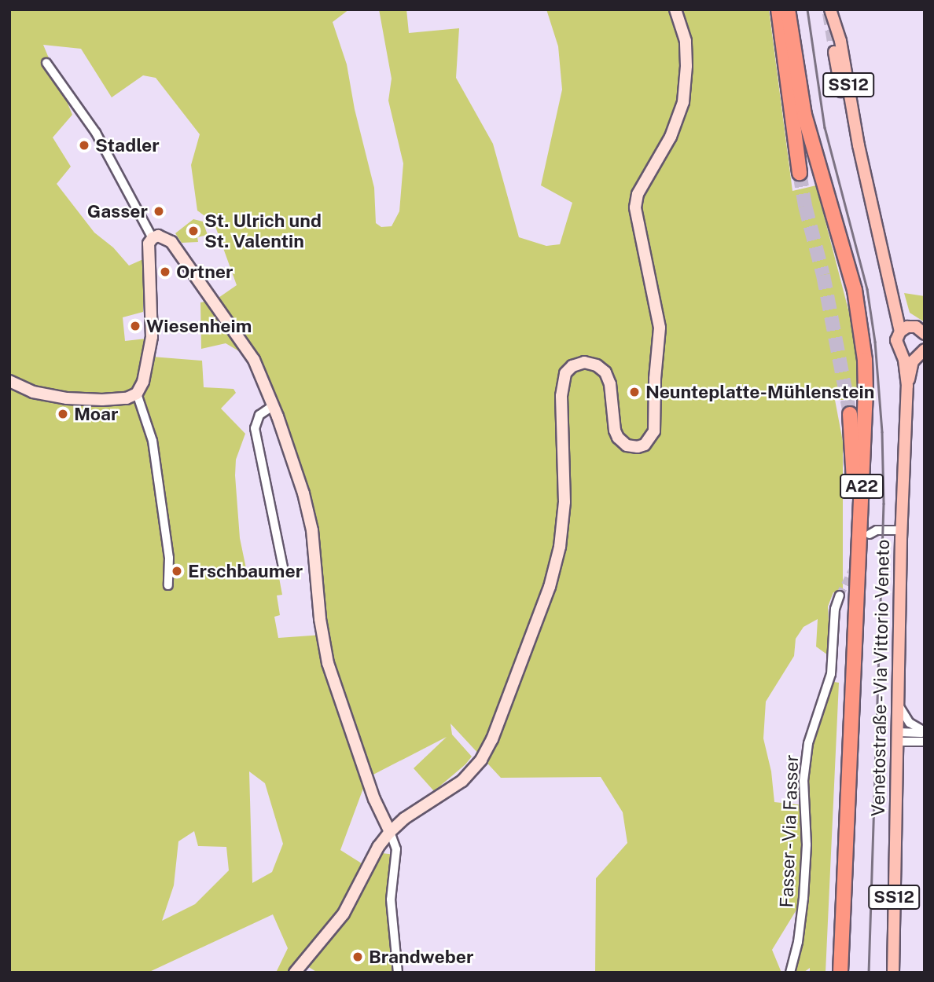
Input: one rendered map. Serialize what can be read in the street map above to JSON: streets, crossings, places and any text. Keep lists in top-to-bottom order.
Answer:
{
  "streets": {
    "highway": ["A22"],
    "main road": ["SS12", "Venetostraße - Via Vittorio Veneto"],
    "street": ["Fasser - Via Fasser"]
  },
  "crossings": [
    ["SS12", "Venetostraße - Via Vittorio Veneto"]
  ],
  "places": [
    "Stadler",
    "Gasser",
    "St. Ulrich und St. Valentin",
    "Ortner",
    "Wiesenheim",
    "Neunteplatte-Mühlenstein",
    "Moar",
    "Erschbaumer",
    "Brandweber"
  ]
}
